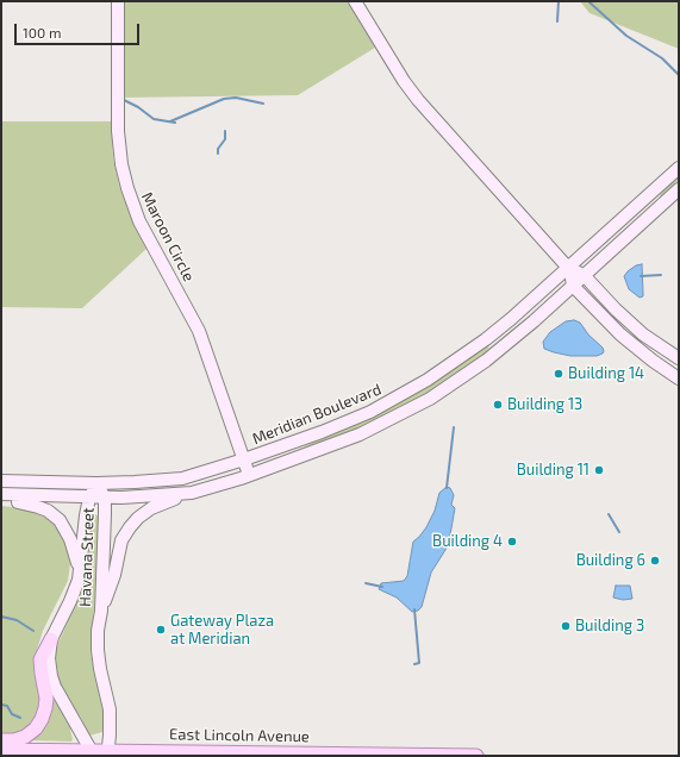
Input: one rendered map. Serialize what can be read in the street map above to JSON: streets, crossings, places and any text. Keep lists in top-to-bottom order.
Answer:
{
  "streets": {
    "main road": [
      "Maroon Circle",
      "Meridian Boulevard",
      "Havana Street",
      "East Lincoln Avenue"
    ]
  },
  "crossings": [
    ["Maroon Circle", "Meridian Boulevard"],
    ["Meridian Boulevard", "Havana Street"],
    ["Havana Street", "East Lincoln Avenue"]
  ],
  "places": [
    "Building 14",
    "Building 13",
    "Building 11",
    "Building 4",
    "Building 6",
    "Building 3",
    "Gateway Plaza at Meridian"
  ],
  "scale_bar": "100 m"
}
